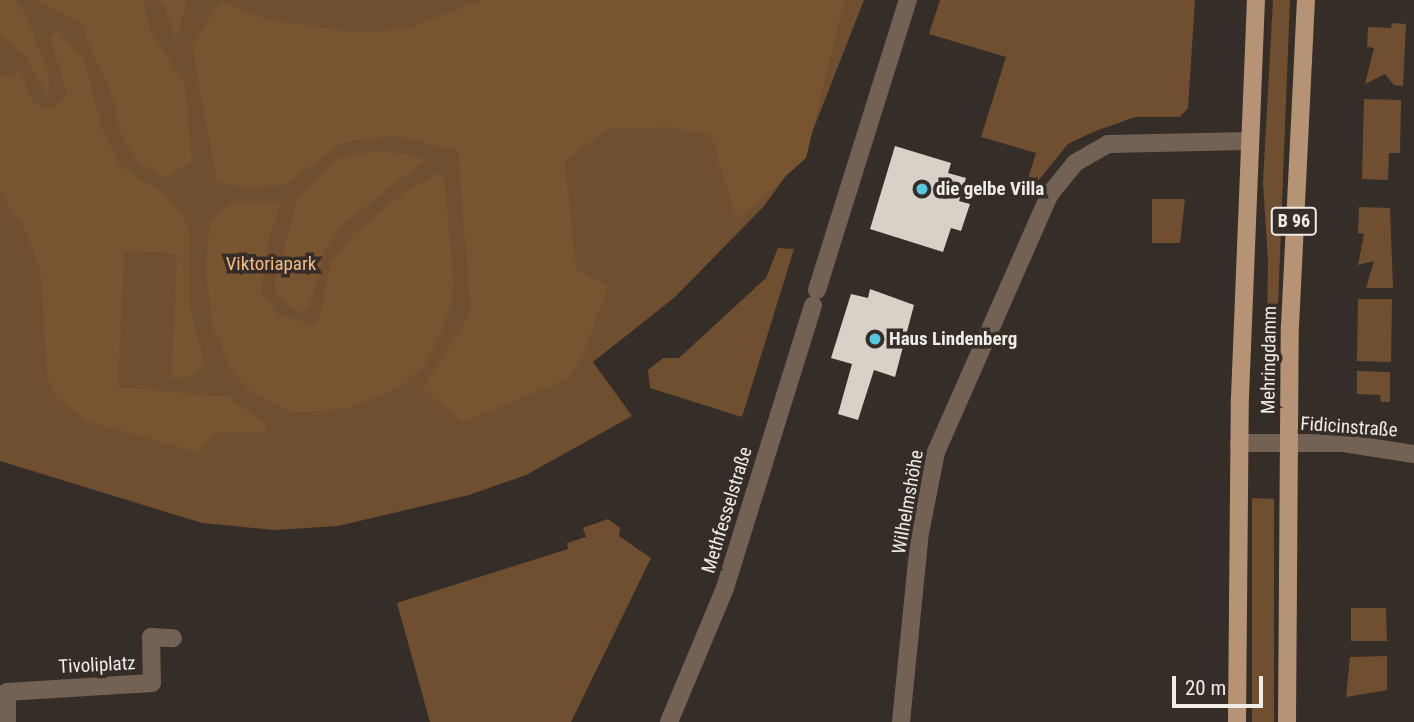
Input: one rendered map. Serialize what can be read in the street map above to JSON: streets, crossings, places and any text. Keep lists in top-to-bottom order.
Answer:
{
  "streets": {
    "main road": ["B 96", "Mehringdamm"],
    "street": [
      "Fidicinstraße",
      "Wilhelmshöhe",
      "Methfesselstraße",
      "Tivoliplatz"
    ]
  },
  "crossings": [
    ["Mehringdamm", "Fidicinstraße"],
    ["Mehringdamm", "Wilhelmshöhe"]
  ],
  "parks": ["Viktoriapark"],
  "places": ["die gelbe Villa", "Haus Lindenberg"],
  "scale_bar": "20 m"
}
